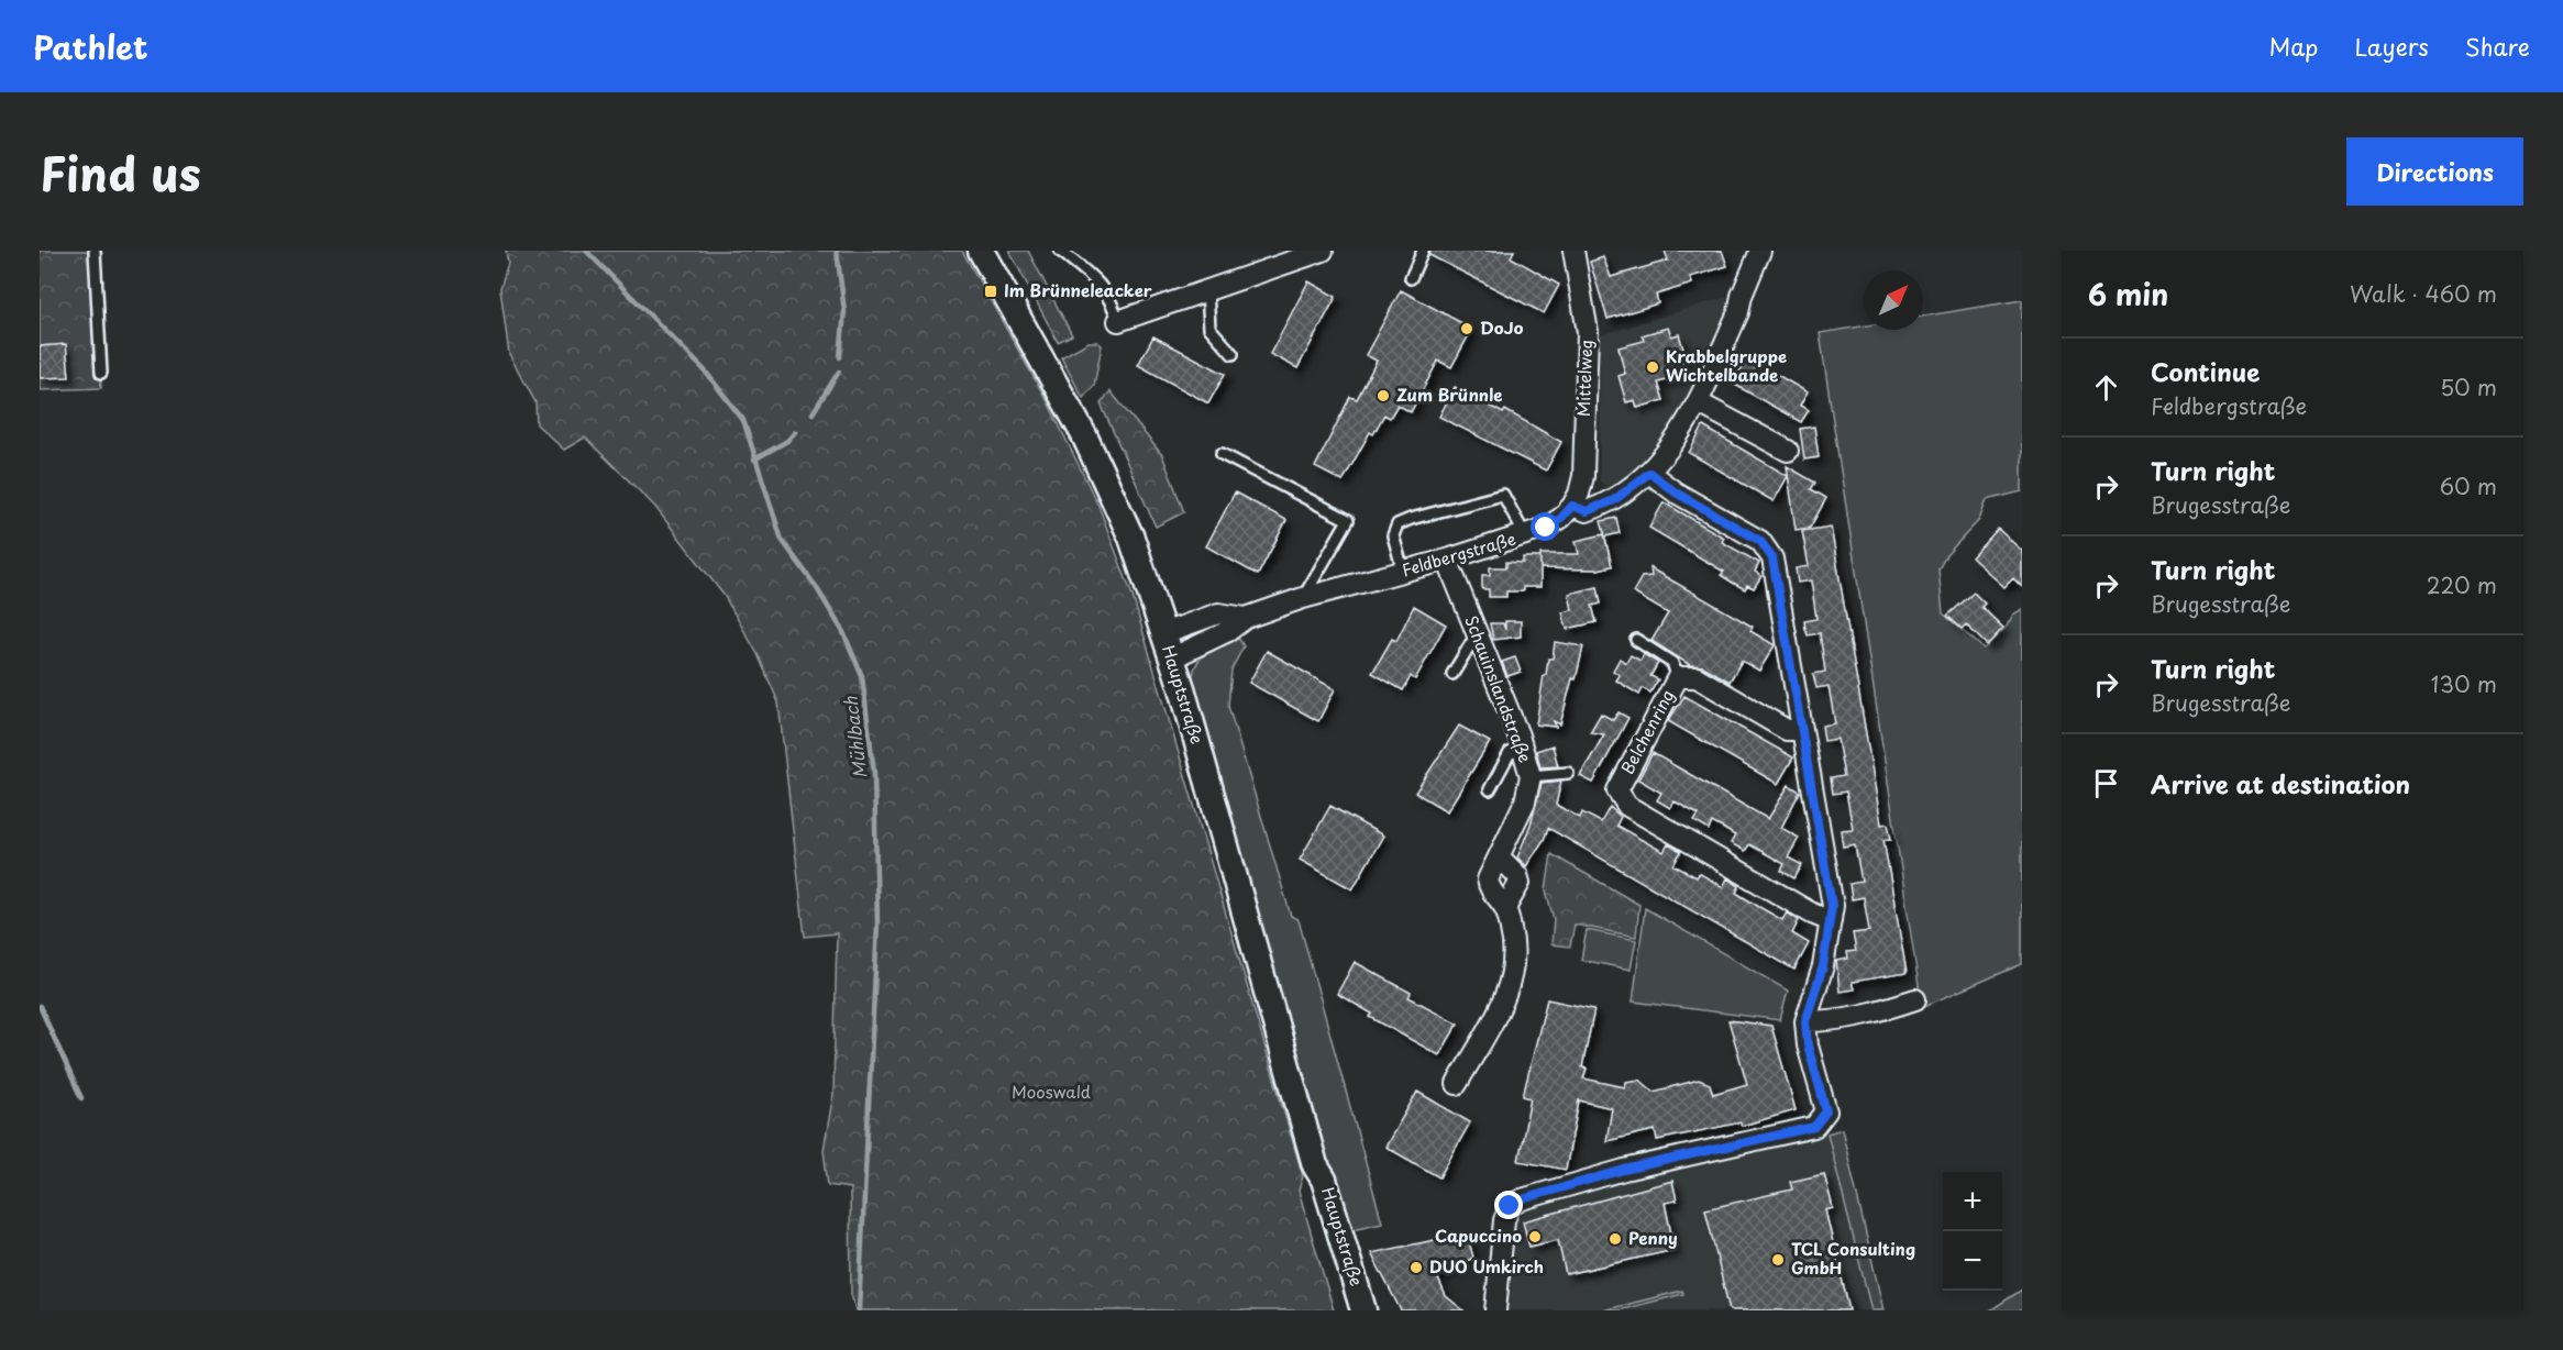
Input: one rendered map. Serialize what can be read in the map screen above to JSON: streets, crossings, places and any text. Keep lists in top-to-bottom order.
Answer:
{
  "streets": {
    "street": [
      "Mittelweg",
      "Feldbergstraße",
      "Schauinslandstraße",
      "Hauptstraße",
      "Belchenring"
    ]
  },
  "crossings": [
    ["Mittelweg", "Feldbergstraße"],
    ["Feldbergstraße", "Schauinslandstraße"],
    ["Feldbergstraße", "Hauptstraße"]
  ],
  "water": ["Mühlbach"],
  "parks": ["Mooswald"],
  "places": {
    "transit": ["Im Brünneleacker"],
    "other": [
      "DoJo",
      "Krabbelgruppe Wichtelbande",
      "Zum Brünnle",
      "Capuccino",
      "Penny",
      "TCL Consulting GmbH",
      "DUO Umkirch"
    ]
  },
  "north": "top right",
  "page": {
    "header": "Pathlet",
    "nav": ["Map", "Layers", "Share"],
    "title": "Find us",
    "buttons": "Directions",
    "heading": ["6 min", "Walk · 460 m"],
    "list": [
      ["Continue", "Feldbergstraße", "50 m"],
      ["Turn right", "Brugesstraße", "60 m"],
      ["Turn right", "Brugesstraße", "220 m"],
      ["Turn right", "Brugesstraße", "130 m"],
      "Arrive at destination"
    ],
    "map_buttons": ["+", "−"]
  }
}
